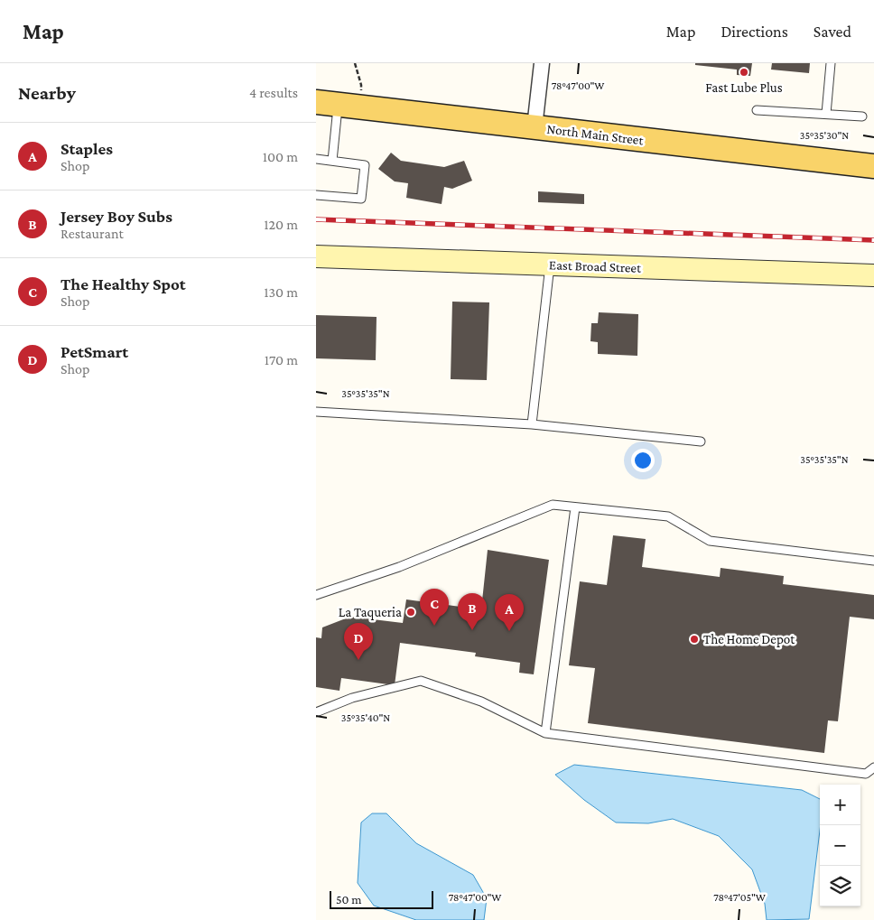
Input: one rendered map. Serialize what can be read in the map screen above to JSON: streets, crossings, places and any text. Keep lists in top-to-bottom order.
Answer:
{
  "streets": {
    "main road": ["North Main Street", "East Broad Street"]
  },
  "places": ["Fast Lube Plus", "La Taqueria", "The Home Depot"],
  "scale_bar": "50 m",
  "page": {
    "header": "Map",
    "nav": ["Map", "Directions", "Saved"],
    "heading": ["Nearby", "4 results"],
    "list": [
      {
        "mark": "A",
        "name": "Staples",
        "note": "Shop",
        "value": "100 m"
      },
      {
        "mark": "B",
        "name": "Jersey Boy Subs",
        "note": "Restaurant",
        "value": "120 m"
      },
      {
        "mark": "C",
        "name": "The Healthy Spot",
        "note": "Shop",
        "value": "130 m"
      },
      {
        "mark": "D",
        "name": "PetSmart",
        "note": "Shop",
        "value": "170 m"
      }
    ],
    "pins": [
      "C",
      "B",
      "A",
      "D"
    ],
    "map_buttons": ["+", "−"],
    "scale": "50 m"
  },
  "coordinates": [
    "78°47'00\"W",
    "35°35'30\"N",
    "35°35'35\"N",
    "35°35'40\"N",
    "78°47'05\"W"
  ]
}
